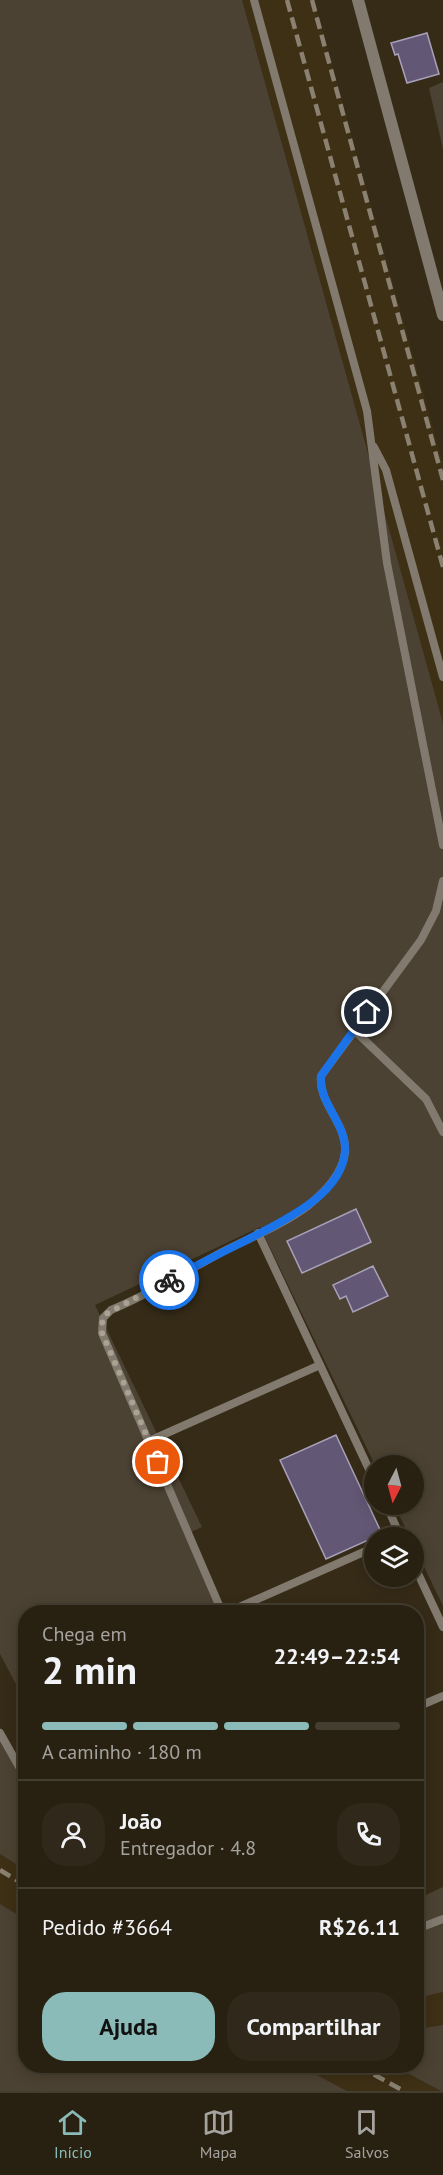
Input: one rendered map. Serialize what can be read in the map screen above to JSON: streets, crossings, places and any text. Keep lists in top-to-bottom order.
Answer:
{
  "north": "bottom",
  "page": {
    "heading": ["2 min", "Chega em", "22:49–22:54"],
    "panel": [
      "João",
      "Entregador · 4.8",
      "Pedido #3664",
      "R$26.11"
    ],
    "bar": "A caminho · 180 m",
    "buttons": ["Ajuda", "Compartilhar"],
    "tabs": ["Início", "Mapa", "Salvos"]
  }
}
